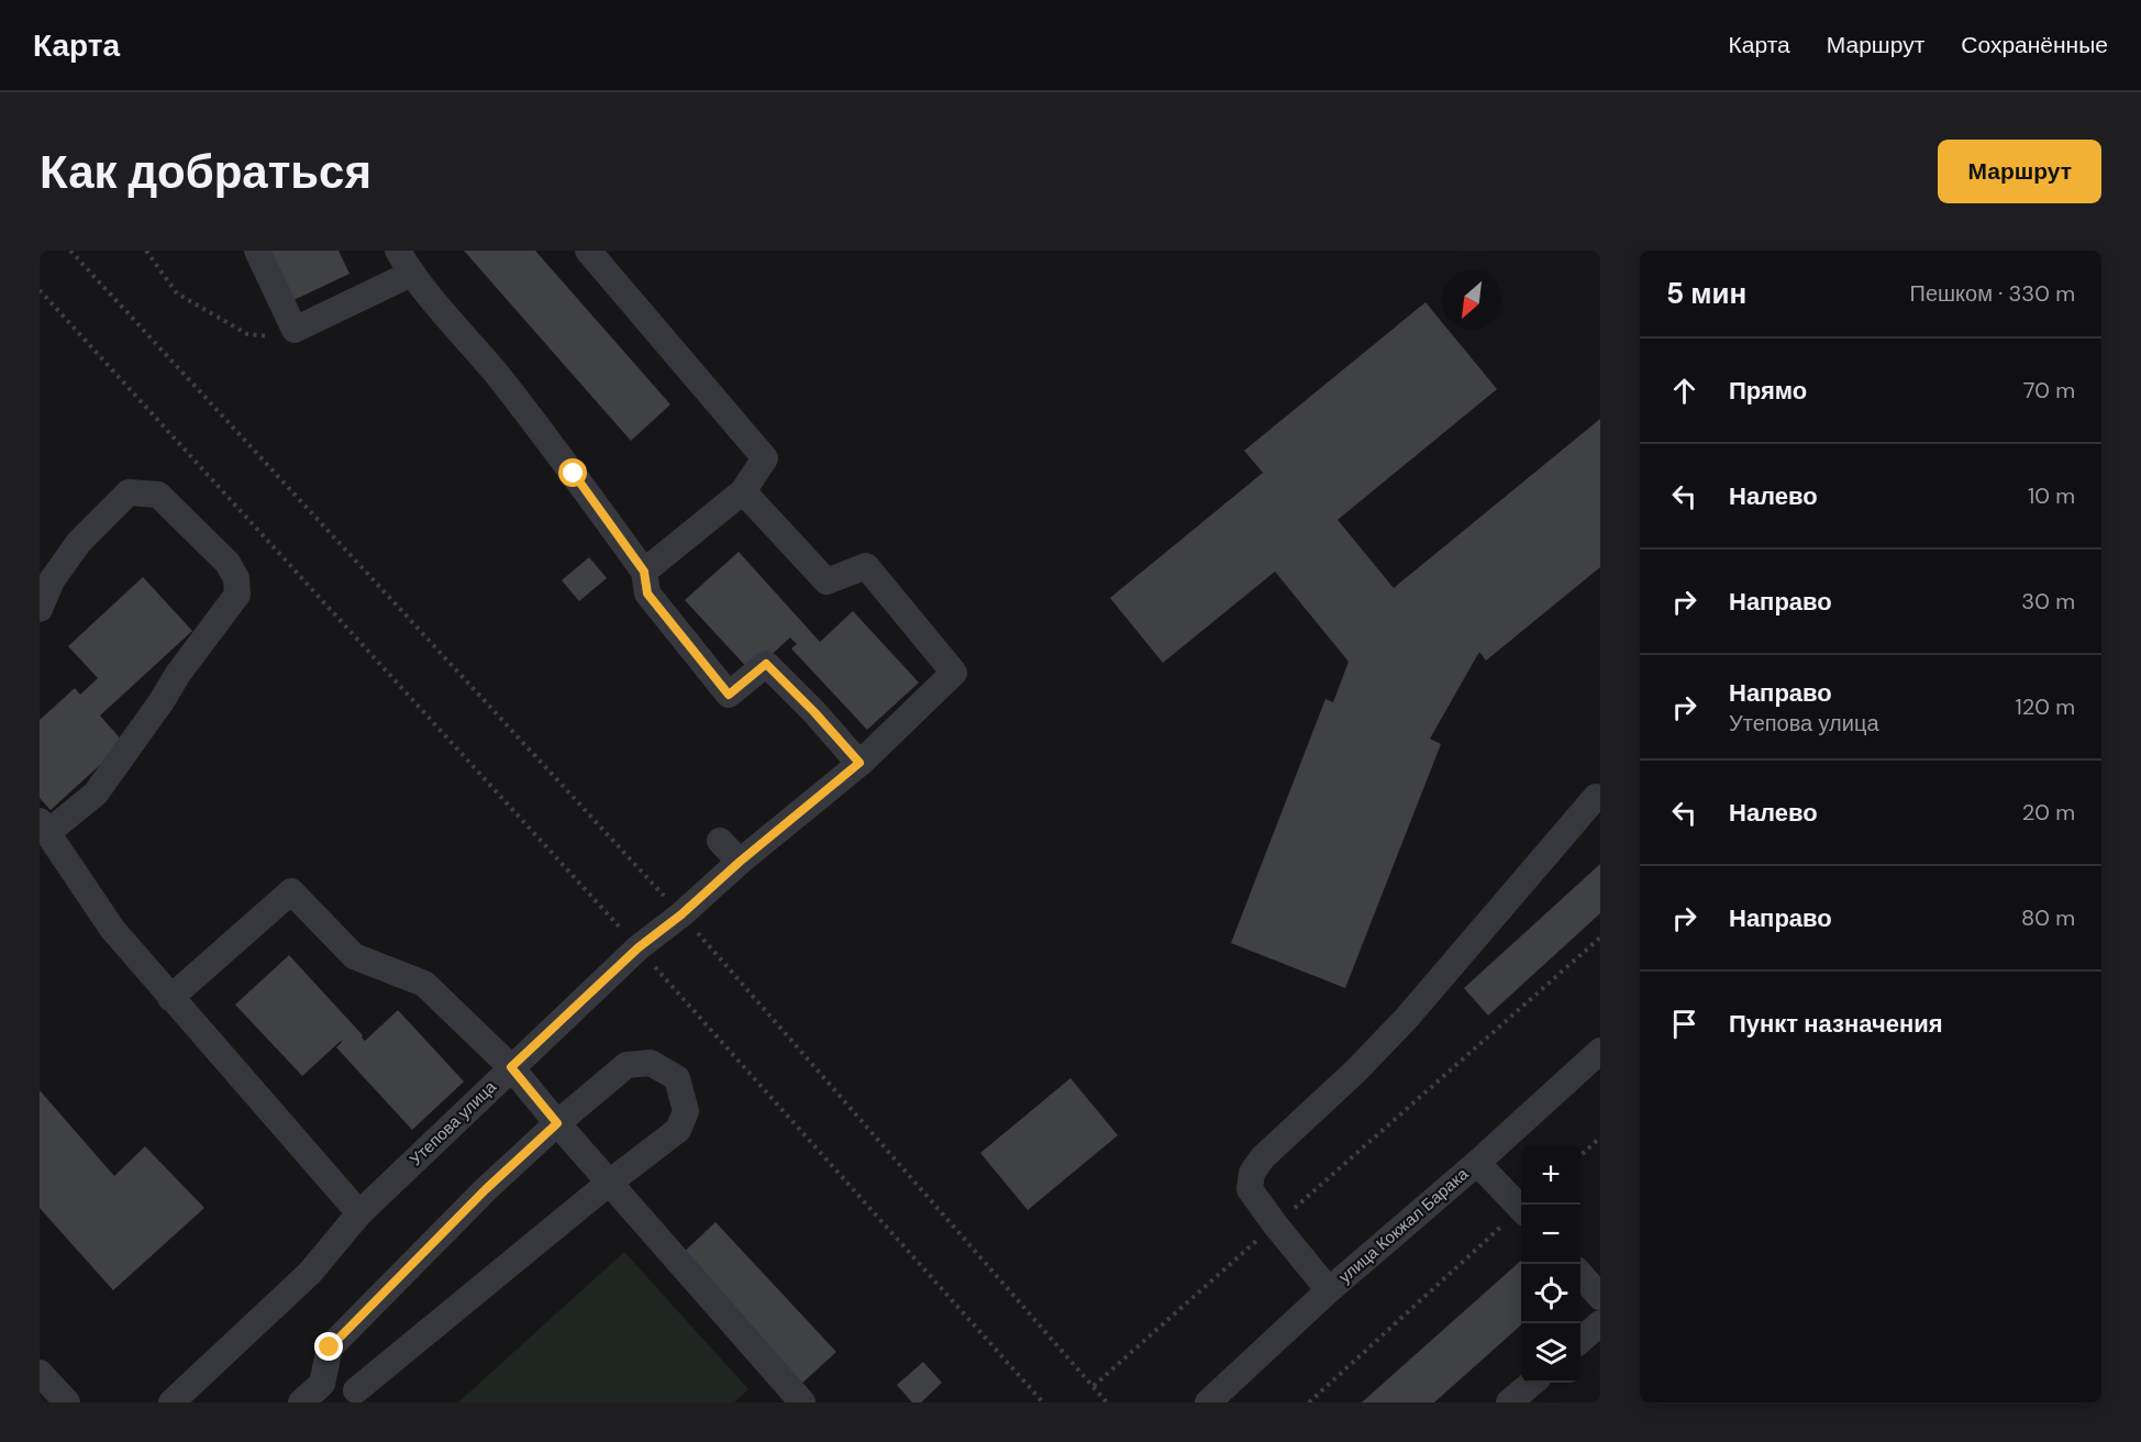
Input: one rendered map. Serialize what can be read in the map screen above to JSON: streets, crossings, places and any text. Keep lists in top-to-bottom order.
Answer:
{
  "streets": {
    "street": ["Утепова улица", "улица Кокжал Барака"]
  },
  "north": "bottom left",
  "page": {
    "header": "Карта",
    "nav": ["Карта", "Маршрут", "Сохранённые"],
    "buttons": "Маршрут",
    "title": "Как добраться",
    "heading": ["5 мин", "Пешком · 330 m"],
    "list": [
      ["Прямо", "70 m"],
      ["Налево", "10 m"],
      ["Направо", "30 m"],
      ["Направо", "Утепова улица", "120 m"],
      ["Налево", "20 m"],
      ["Направо", "80 m"],
      "Пункт назначения"
    ],
    "map_buttons": ["+", "−"]
  }
}
